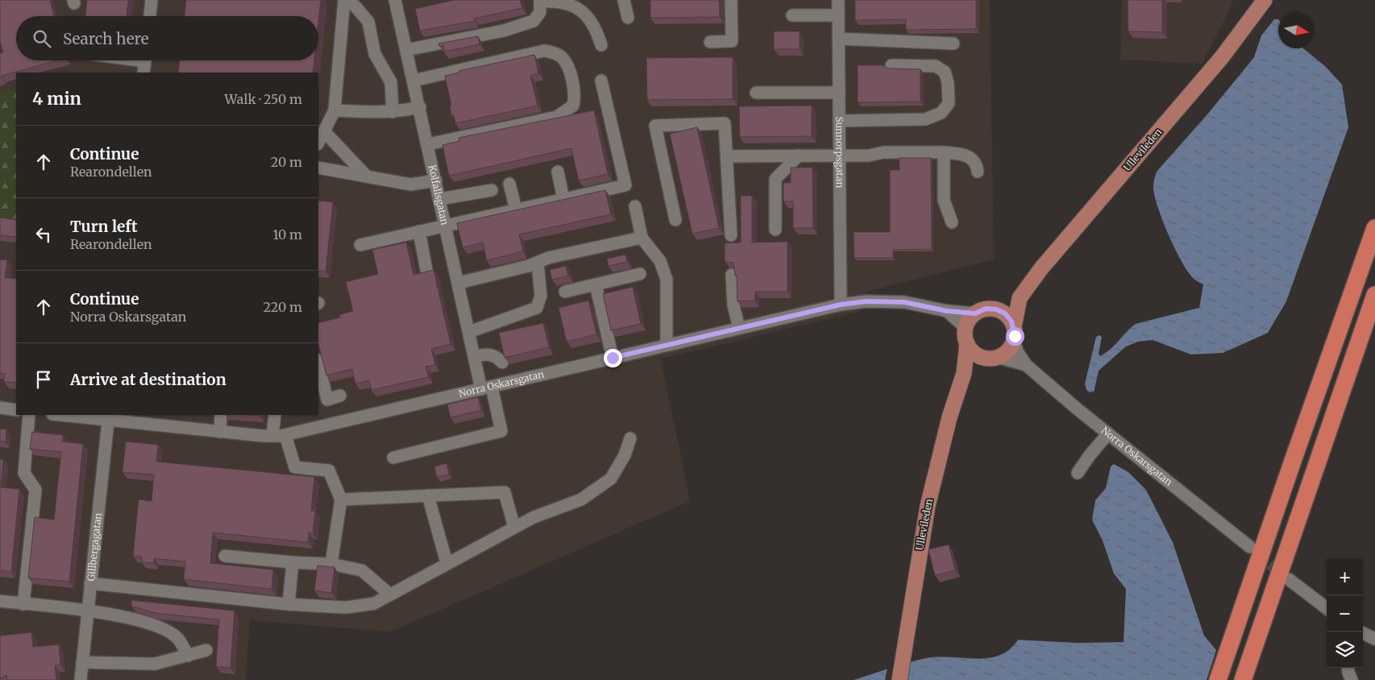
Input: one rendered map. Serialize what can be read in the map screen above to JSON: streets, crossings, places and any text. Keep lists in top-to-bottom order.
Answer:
{
  "streets": {
    "main road": ["Ullevileden"],
    "street": [
      "Sunnorpsgatan",
      "Kolfallsgatan",
      "Norra Oskarsgatan",
      "Gillbergagatan"
    ]
  },
  "crossings": [
    ["Ullevileden", "Norra Oskarsgatan"],
    ["Sunnorpsgatan", "Norra Oskarsgatan"],
    ["Kolfallsgatan", "Norra Oskarsgatan"],
    ["Norra Oskarsgatan", "Gillbergagatan"]
  ],
  "north": "right",
  "page": {
    "search": "Search here",
    "heading": ["4 min", "Walk · 250 m"],
    "list": [
      ["Continue", "Rearondellen", "20 m"],
      ["Turn left", "Rearondellen", "10 m"],
      ["Continue", "Norra Oskarsgatan", "220 m"],
      "Arrive at destination"
    ],
    "map_buttons": ["+", "−"]
  }
}
